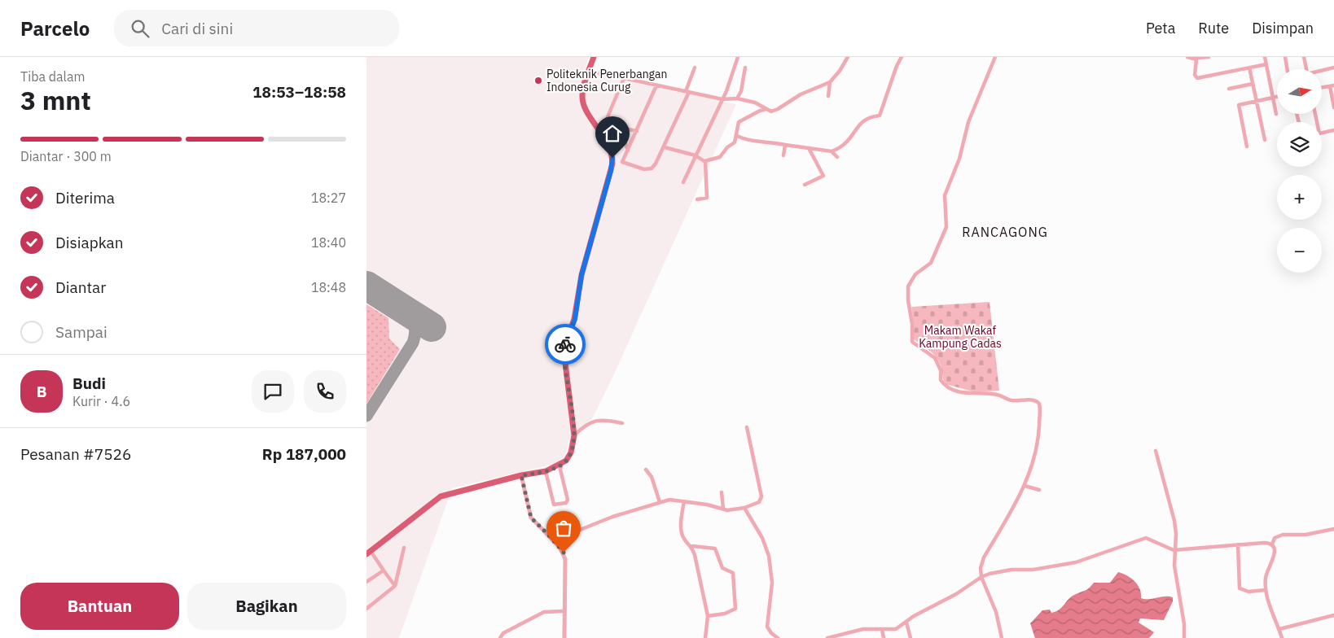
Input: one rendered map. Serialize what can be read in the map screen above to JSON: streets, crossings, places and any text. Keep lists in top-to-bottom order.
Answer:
{
  "districts": ["RANCAGONG"],
  "parks": ["Makam Wakaf Kampung Cadas"],
  "places": ["Politeknik Penerbangan Indonesia Curug"],
  "north": "right",
  "page": {
    "header": "Parcelo",
    "search": "Cari di sini",
    "nav": ["Peta", "Rute", "Disimpan"],
    "heading": ["3 mnt", "Tiba dalam", "18:53–18:58"],
    "panel": [
      "Budi",
      "Kurir · 4.6",
      "Pesanan #7526",
      "Rp 187,000"
    ],
    "map_buttons": ["+", "−"],
    "bar": "Diantar · 300 m",
    "list": [
      ["Diterima", "18:27"],
      ["Disiapkan", "18:40"],
      ["Diantar", "18:48"],
      "Sampai"
    ],
    "round": "B",
    "buttons": ["Bantuan", "Bagikan"]
  }
}
